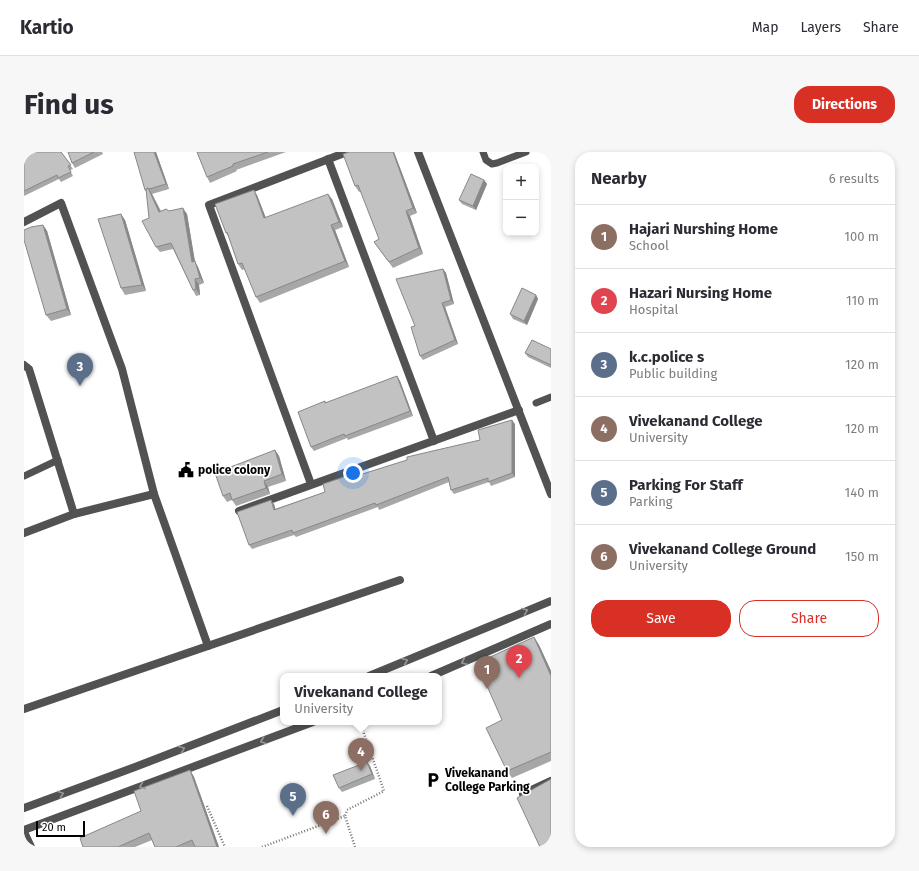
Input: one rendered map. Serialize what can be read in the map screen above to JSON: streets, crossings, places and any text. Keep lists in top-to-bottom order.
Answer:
{
  "places": {
    "public building": ["police colony"],
    "parking": ["Vivekanand College Parking"]
  },
  "scale_bar": "20 m",
  "page": {
    "header": "Kartio",
    "nav": ["Map", "Layers", "Share"],
    "buttons": [
      "Directions",
      ["Save", "Share"]
    ],
    "title": "Find us",
    "heading": ["Nearby", "6 results"],
    "map_buttons": ["+", "−"],
    "list": [
      {
        "mark": "1",
        "name": "Hajari Nurshing Home",
        "note": "School",
        "value": "100 m"
      },
      {
        "mark": "2",
        "name": "Hazari Nursing Home",
        "note": "Hospital",
        "value": "110 m"
      },
      {
        "mark": "3",
        "name": "k.c.police s",
        "note": "Public building",
        "value": "120 m"
      },
      {
        "mark": "4",
        "name": "Vivekanand College",
        "note": "University",
        "value": "120 m"
      },
      {
        "mark": "5",
        "name": "Parking For Staff",
        "note": "Parking",
        "value": "140 m"
      },
      {
        "mark": "6",
        "name": "Vivekanand College Ground",
        "note": "University",
        "value": "150 m"
      }
    ],
    "pins": [
      "3",
      "2",
      "1",
      "4",
      "5",
      "6"
    ],
    "popup": ["Vivekanand College", "University"],
    "scale": "20 m"
  }
}
